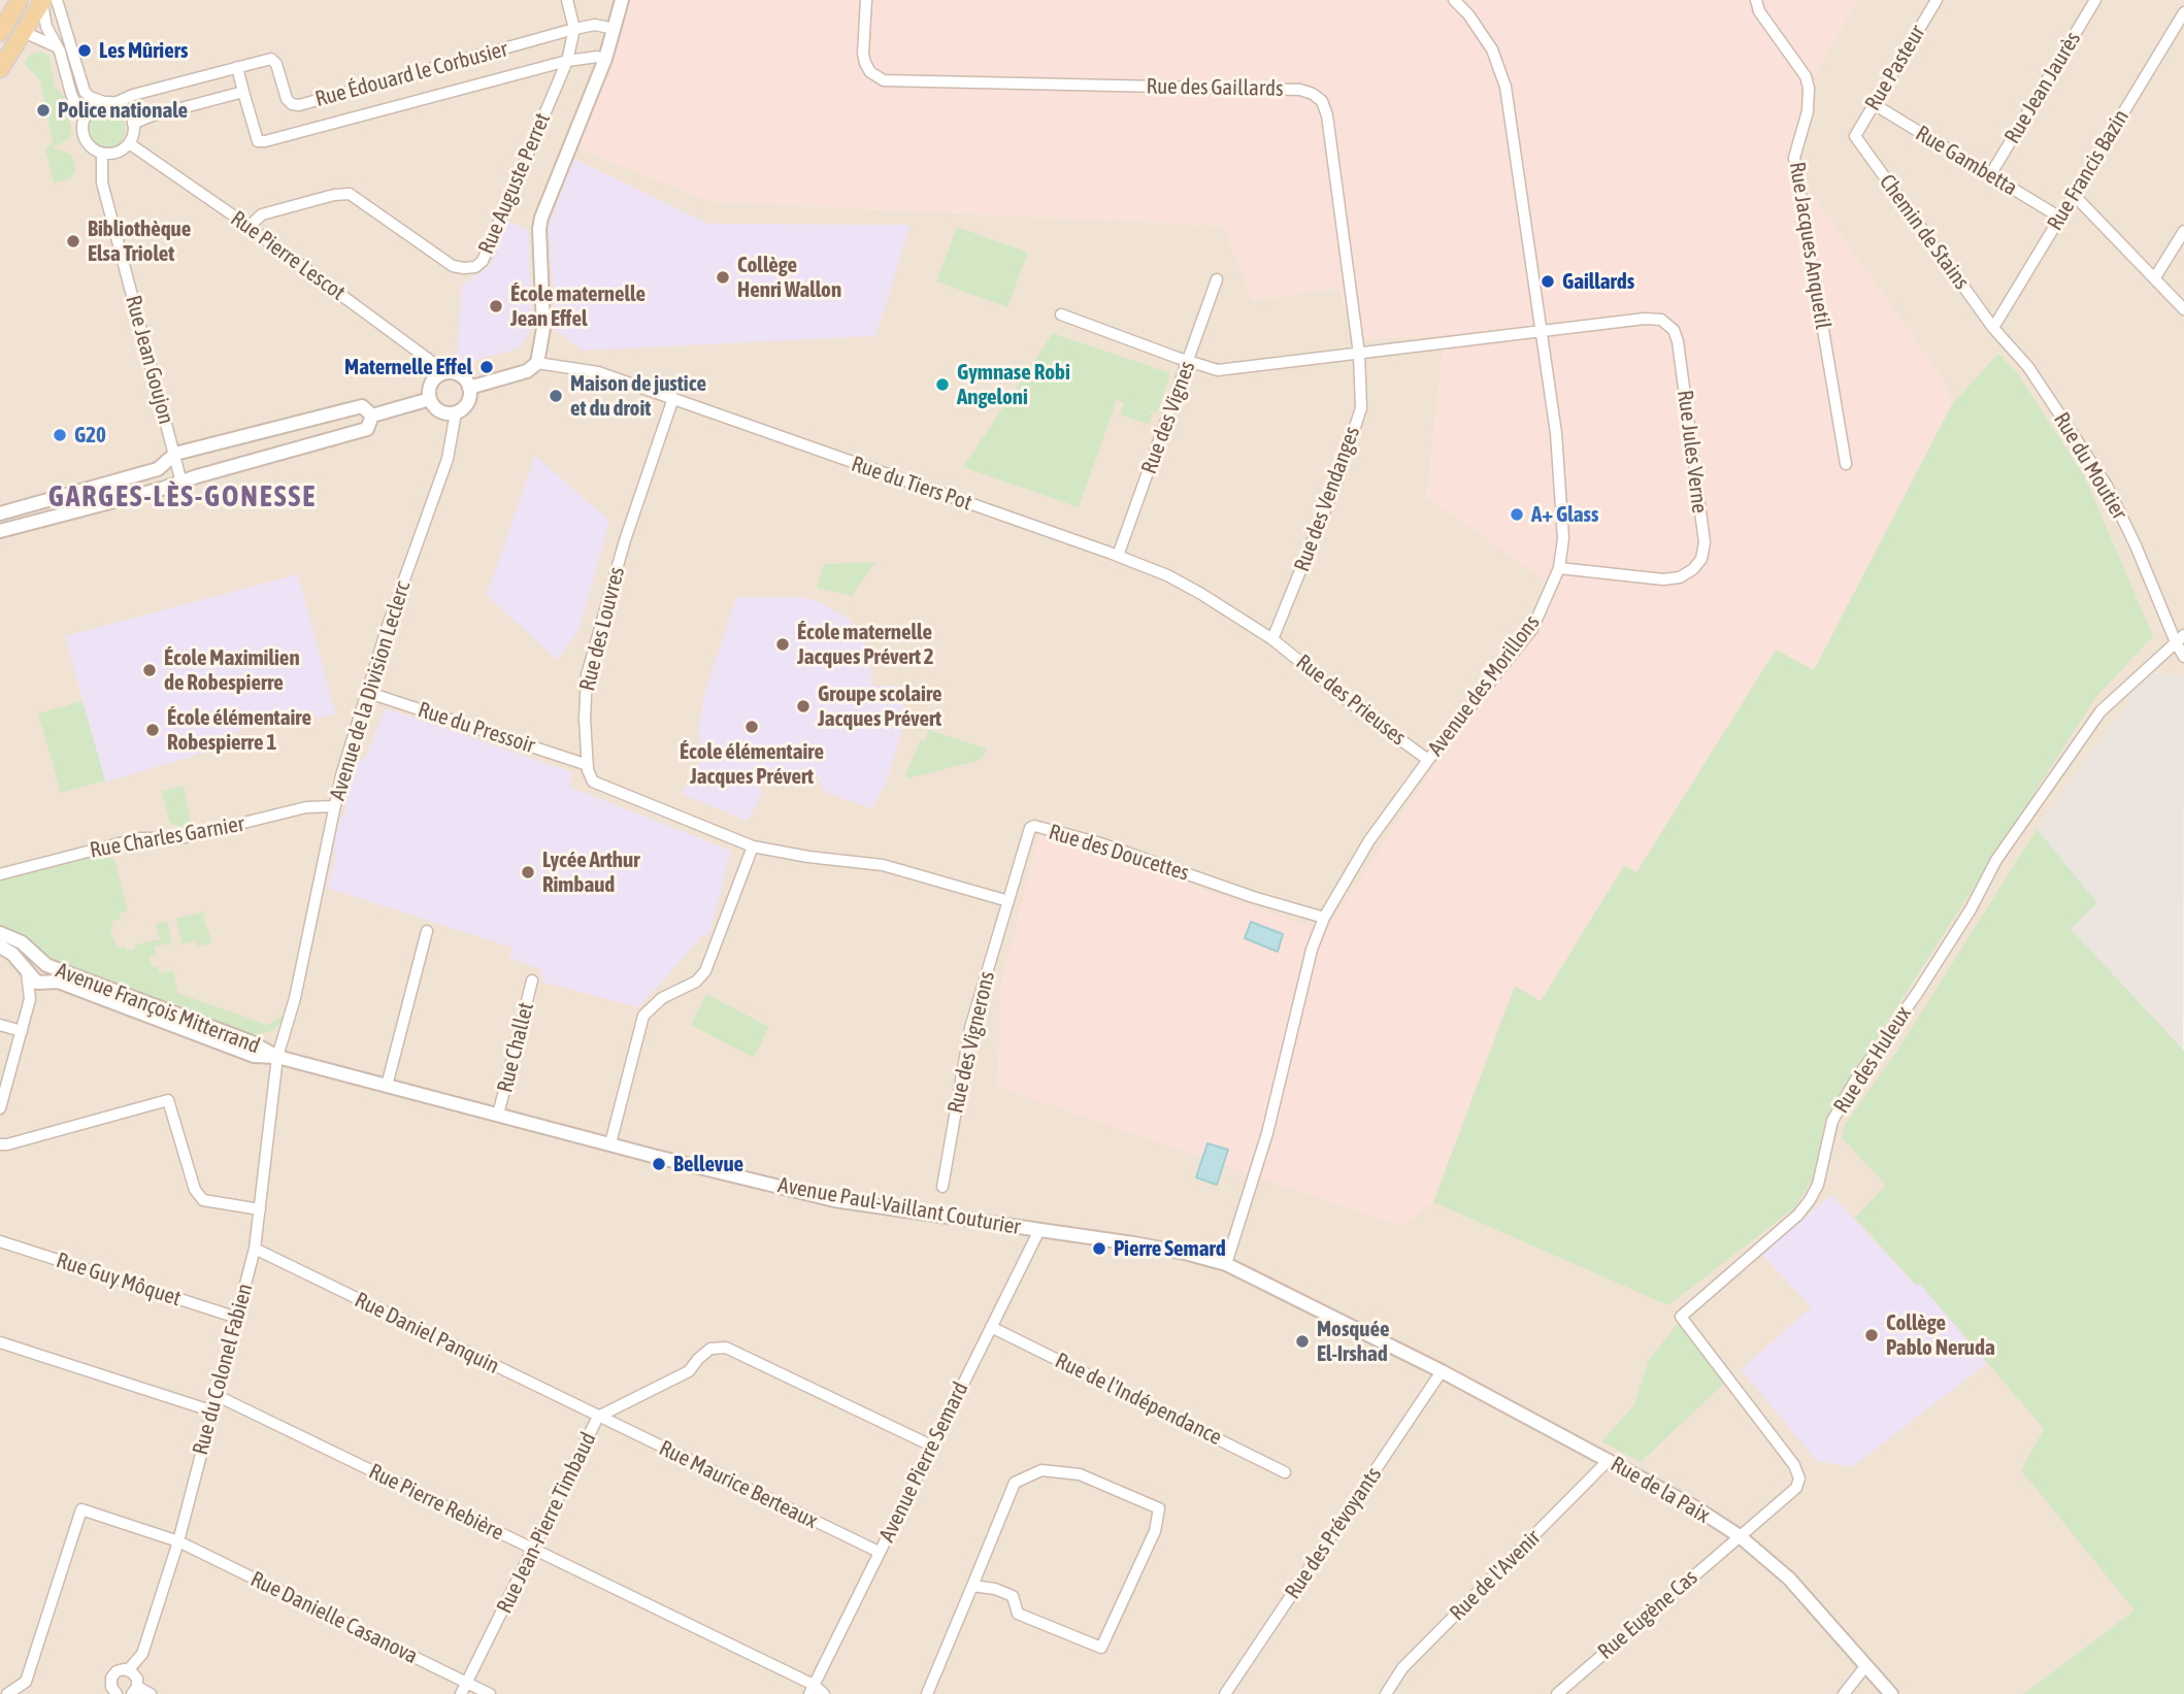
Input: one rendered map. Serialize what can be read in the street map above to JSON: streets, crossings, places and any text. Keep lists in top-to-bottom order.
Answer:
{
  "streets": {
    "street": [
      "Rue Pasteur",
      "Rue Édouard le Corbusier",
      "Rue des Gaillards",
      "Rue Jean Jaurès",
      "Rue Gambetta",
      "Rue Francis Bazin",
      "Rue Auguste Perret",
      "Chemin de Stains",
      "Rue Jacques Anquetil",
      "Rue Pierre Lescot",
      "Rue Jean Goujon",
      "Rue des Vignes",
      "Rue Jules Verne",
      "Rue du Moutier",
      "Rue du Tiers Pot",
      "Rue des Vendanges",
      "Rue des Louvres",
      "Avenue des Morillons",
      "Avenue de la Division Leclerc",
      "Rue des Prieuses",
      "Rue du Pressoir",
      "Rue Charles Garnier",
      "Rue des Doucettes",
      "Avenue François Mitterrand",
      "Rue des Vignerons",
      "Rue Challet",
      "Rue des Huleux",
      "Avenue Paul-Vaillant Couturier",
      "Rue Guy Môquet",
      "Rue Daniel Panquin",
      "Rue du Colonel Fabien",
      "Rue de l'Indépendance",
      "Avenue Pierre Semard",
      "Rue Maurice Berteaux",
      "Rue de la Paix",
      "Rue Pierre Rebière",
      "Rue Jean-Pierre Timbaud",
      "Rue des Prévoyants",
      "Rue de l'Avenir",
      "Rue Eugène Cas",
      "Rue Danielle Casanova"
    ]
  },
  "crossings": [
    ["Rue Pasteur", "Rue Gambetta"],
    ["Rue Pasteur", "Chemin de Stains"],
    ["Rue Édouard le Corbusier", "Rue Auguste Perret"],
    ["Rue Édouard le Corbusier", "Rue Pierre Lescot"],
    ["Rue Édouard le Corbusier", "Rue Jean Goujon"],
    ["Rue des Gaillards", "Rue des Vendanges"],
    ["Rue Jean Jaurès", "Rue Gambetta"],
    ["Rue Gambetta", "Rue Francis Bazin"],
    ["Rue Francis Bazin", "Chemin de Stains"],
    ["Rue Francis Bazin", "Rue du Moutier"],
    ["Rue Auguste Perret", "Rue Pierre Lescot"],
    ["Chemin de Stains", "Rue du Moutier"],
    ["Rue Pierre Lescot", "Rue Jean Goujon"],
    ["Rue Pierre Lescot", "Avenue de la Division Leclerc"],
    ["Rue des Vignes", "Rue du Tiers Pot"],
    ["Rue Jules Verne", "Avenue des Morillons"],
    ["Rue du Moutier", "Rue des Huleux"],
    ["Rue du Tiers Pot", "Rue des Vendanges"],
    ["Rue du Tiers Pot", "Rue des Louvres"],
    ["Rue du Tiers Pot", "Rue des Prieuses"],
    ["Rue des Vendanges", "Rue des Prieuses"],
    ["Rue des Louvres", "Rue du Pressoir"],
    ["Avenue des Morillons", "Rue des Prieuses"],
    ["Avenue des Morillons", "Rue des Doucettes"],
    ["Avenue des Morillons", "Avenue Paul-Vaillant Couturier"],
    ["Avenue de la Division Leclerc", "Rue du Pressoir"],
    ["Avenue de la Division Leclerc", "Rue Charles Garnier"],
    ["Avenue de la Division Leclerc", "Avenue François Mitterrand"],
    ["Avenue de la Division Leclerc", "Avenue Paul-Vaillant Couturier"],
    ["Avenue de la Division Leclerc", "Rue du Colonel Fabien"],
    ["Rue des Doucettes", "Rue des Vignerons"],
    ["Avenue François Mitterrand", "Avenue Paul-Vaillant Couturier"],
    ["Avenue François Mitterrand", "Rue du Colonel Fabien"],
    ["Rue Challet", "Avenue Paul-Vaillant Couturier"],
    ["Rue des Huleux", "Rue de la Paix"],
    ["Rue des Huleux", "Rue Eugène Cas"],
    ["Avenue Paul-Vaillant Couturier", "Rue du Colonel Fabien"],
    ["Avenue Paul-Vaillant Couturier", "Avenue Pierre Semard"],
    ["Avenue Paul-Vaillant Couturier", "Rue de la Paix"],
    ["Rue Guy Môquet", "Rue du Colonel Fabien"],
    ["Rue Daniel Panquin", "Rue du Colonel Fabien"],
    ["Rue Daniel Panquin", "Rue Maurice Berteaux"],
    ["Rue Daniel Panquin", "Rue Jean-Pierre Timbaud"],
    ["Rue du Colonel Fabien", "Rue Pierre Rebière"],
    ["Rue du Colonel Fabien", "Rue Danielle Casanova"],
    ["Rue de l'Indépendance", "Avenue Pierre Semard"],
    ["Avenue Pierre Semard", "Rue Maurice Berteaux"],
    ["Avenue Pierre Semard", "Rue Pierre Rebière"],
    ["Avenue Pierre Semard", "Rue Jean-Pierre Timbaud"],
    ["Rue Maurice Berteaux", "Rue Jean-Pierre Timbaud"],
    ["Rue de la Paix", "Rue des Prévoyants"],
    ["Rue de la Paix", "Rue de l'Avenir"],
    ["Rue de la Paix", "Rue Eugène Cas"],
    ["Rue Pierre Rebière", "Rue Jean-Pierre Timbaud"],
    ["Rue Jean-Pierre Timbaud", "Rue Danielle Casanova"]
  ],
  "districts": ["GARGES-LÈS-GONESSE"],
  "places": [
    "Les Mûriers",
    "Police nationale",
    "Bibliothèque Elsa Triolet",
    "Collège Henri Wallon",
    "Gaillards",
    "École maternelle Jean Effel",
    "Maternelle Effel",
    "Gymnase Robi Angeloni",
    "Maison de justice et du droit",
    "G20",
    "A+ Glass",
    "École maternelle Jacques Prévert 2",
    "École Maximilien de Robespierre",
    "Groupe scolaire Jacques Prévert",
    "École élémentaire Jacques Prévert",
    "École élémentaire Robespierre 1",
    "Lycée Arthur Rimbaud",
    "Bellevue",
    "Pierre Semard",
    "Collège Pablo Neruda",
    "Mosquée El-Irshad"
  ]
}
